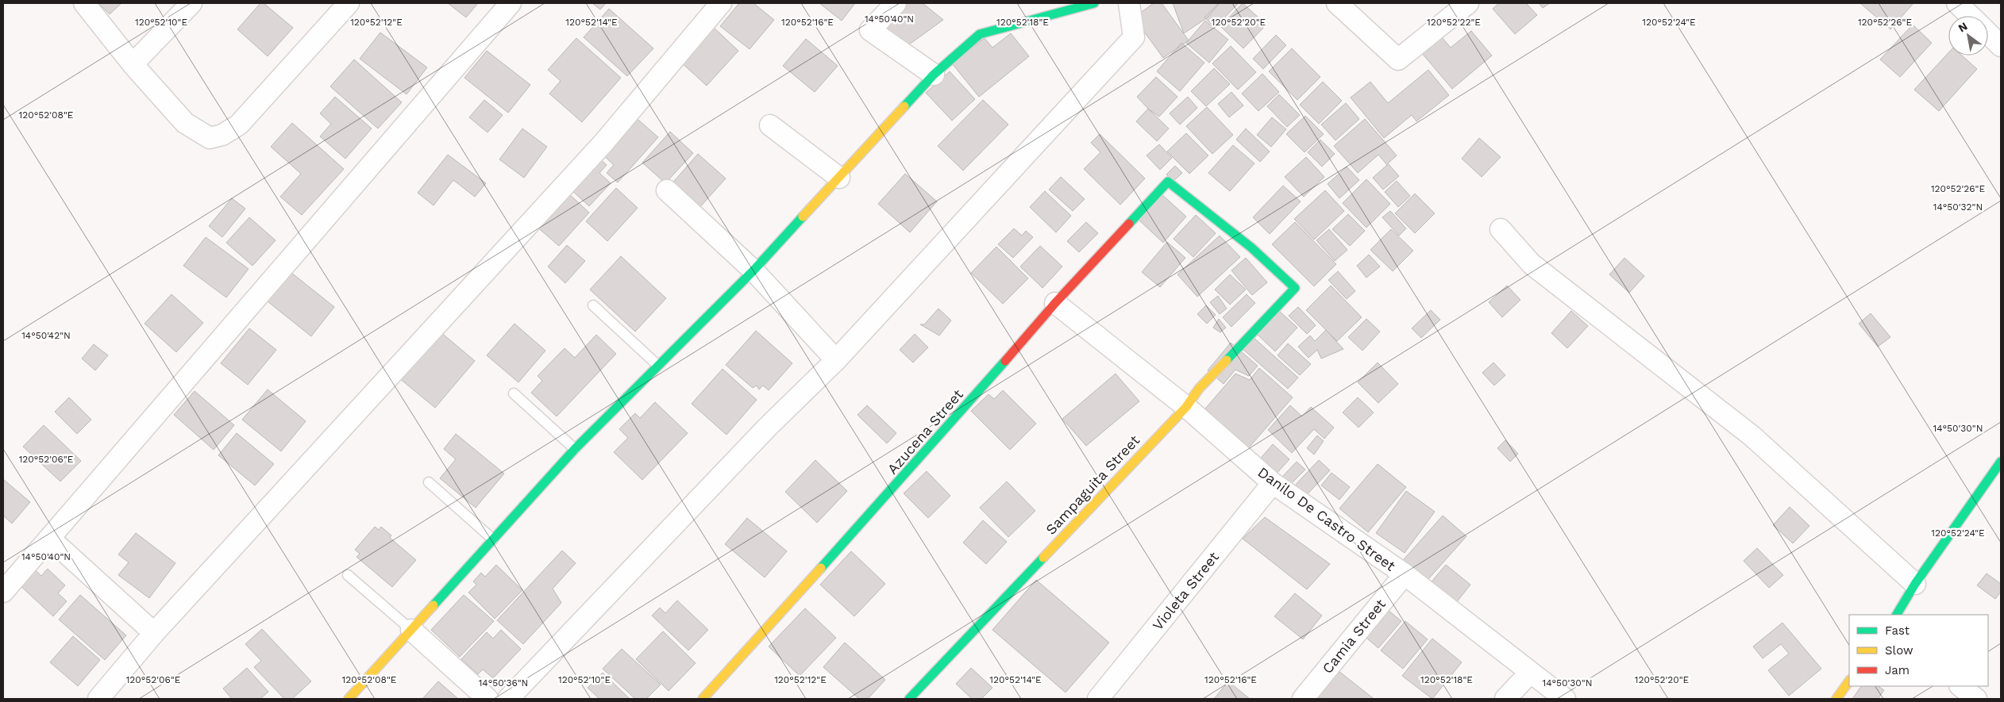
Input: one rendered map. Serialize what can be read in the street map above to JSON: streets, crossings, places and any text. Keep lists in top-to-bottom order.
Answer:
{
  "streets": {
    "street": [
      "Azucena Street",
      "Sampaguita Street",
      "Danilo De Castro Street",
      "Violeta Street",
      "Camia Street"
    ]
  },
  "crossings": [
    ["Azucena Street", "Sampaguita Street"],
    ["Azucena Street", "Danilo De Castro Street"],
    ["Sampaguita Street", "Danilo De Castro Street"],
    ["Danilo De Castro Street", "Violeta Street"],
    ["Danilo De Castro Street", "Camia Street"]
  ],
  "legend": ["Fast", "Slow", "Jam"],
  "north": "top left",
  "coordinates": [
    "14°50'40\"N",
    "120°52'22\"E",
    "120°52'10\"E",
    "120°52'12\"E",
    "120°52'14\"E",
    "120°52'16\"E",
    "120°52'18\"E",
    "120°52'20\"E",
    "120°52'24\"E",
    "120°52'26\"E",
    "120°52'08\"E",
    "14°50'32\"N",
    "14°50'42\"N",
    "14°50'30\"N",
    "120°52'06\"E",
    "14°50'36\"N"
  ]
}
